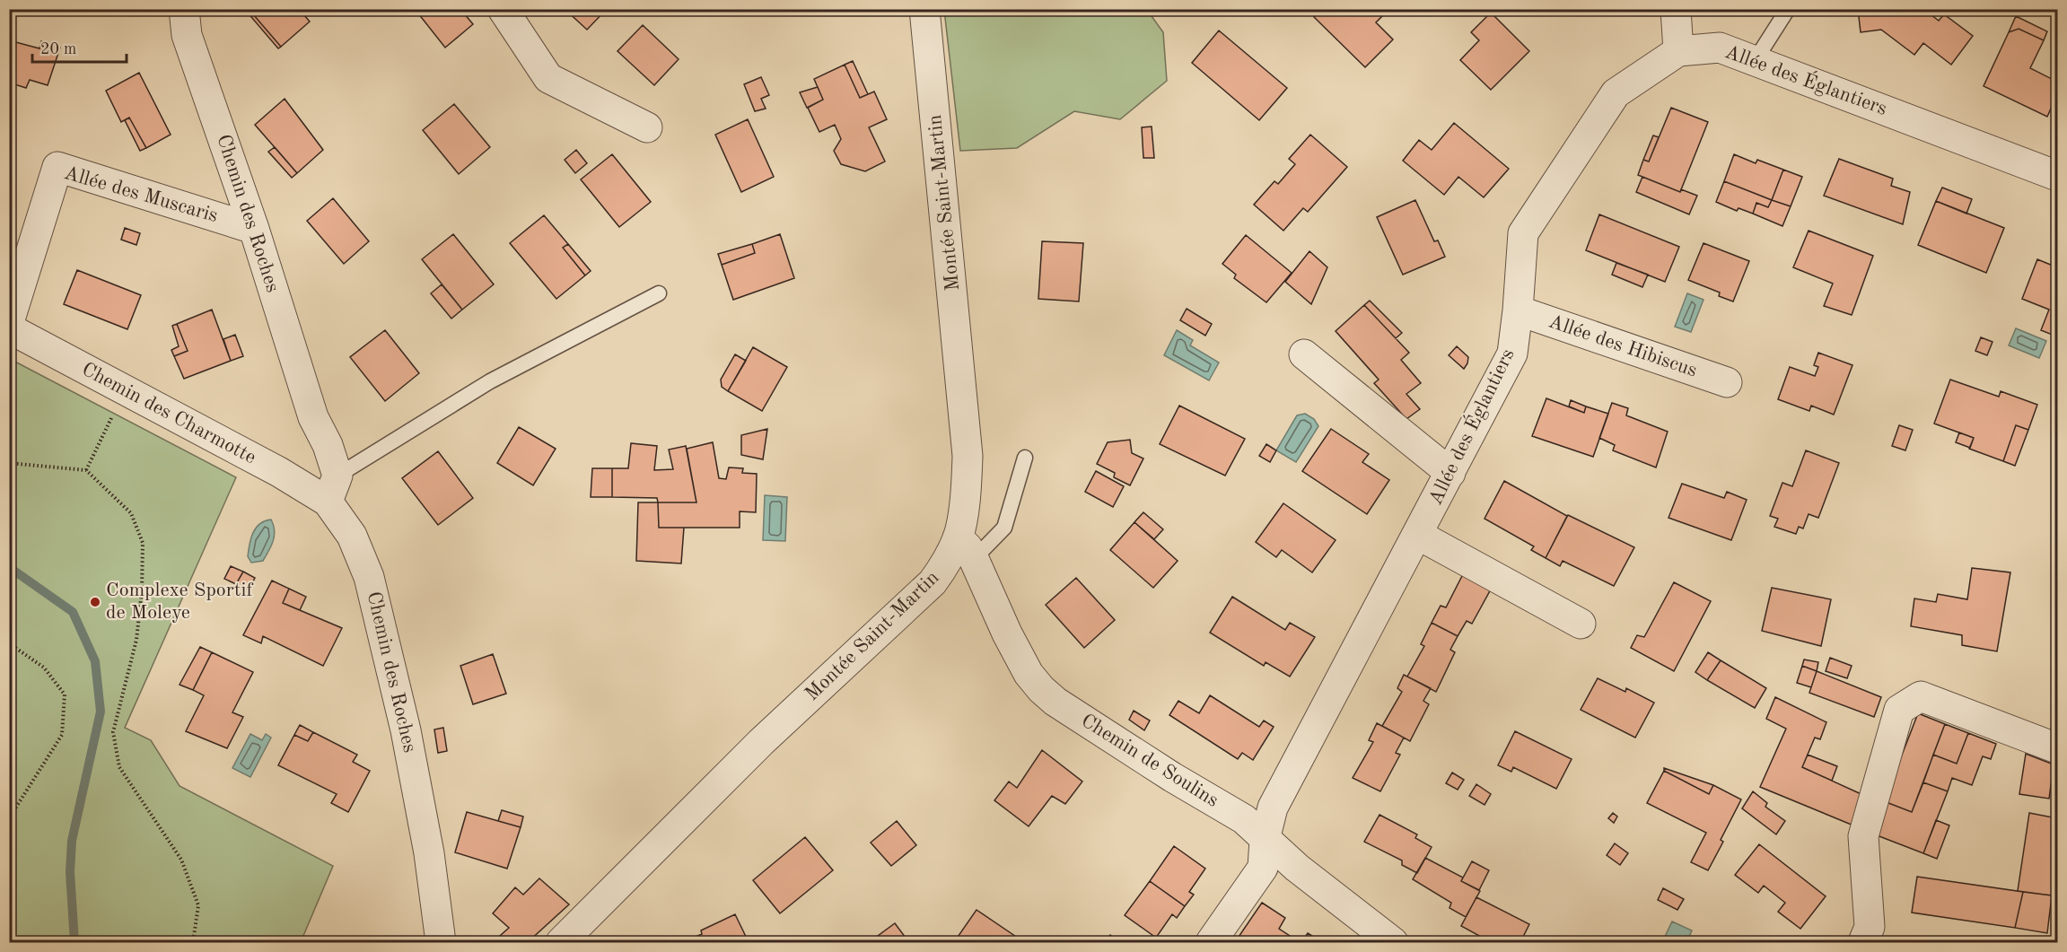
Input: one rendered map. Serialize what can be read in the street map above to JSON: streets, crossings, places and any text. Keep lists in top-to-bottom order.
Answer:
{
  "streets": {
    "street": [
      "Allée des Églantiers",
      "Allée des Muscaris",
      "Montée Saint-Martin",
      "Chemin des Roches",
      "Allée des Hibiscus",
      "Chemin des Charmotte",
      "Chemin de Soulins"
    ]
  },
  "crossings": [
    ["Allée des Églantiers", "Allée des Hibiscus"],
    ["Allée des Églantiers", "Chemin de Soulins"],
    ["Allée des Muscaris", "Chemin des Roches"],
    ["Montée Saint-Martin", "Chemin de Soulins"],
    ["Chemin des Roches", "Chemin des Charmotte"]
  ],
  "places": ["Complexe Sportif de Moleye"],
  "scale_bar": "20 m"
}
